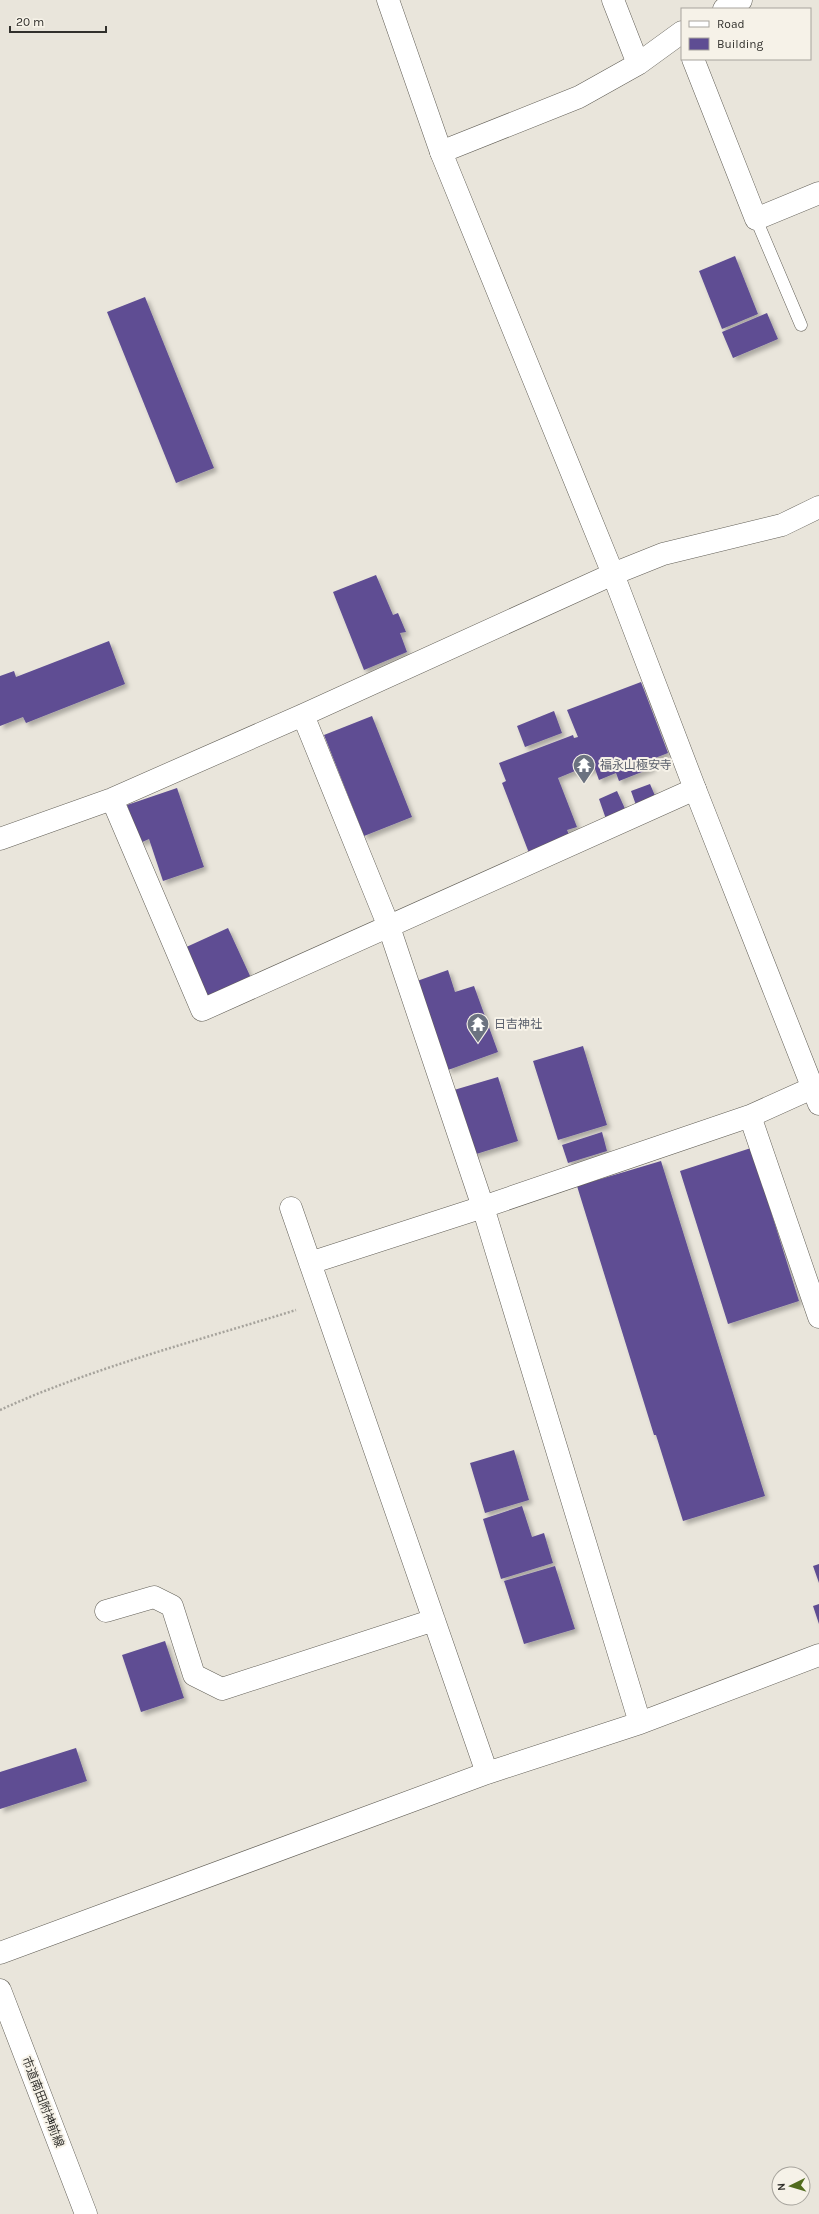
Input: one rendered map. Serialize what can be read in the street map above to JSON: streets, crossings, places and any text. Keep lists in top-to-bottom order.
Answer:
{
  "streets": {
    "street": ["市道南田附神前線"]
  },
  "places": {
    "temple": ["福永山極安寺", "日吉神社"]
  },
  "legend": ["Road", "Building"],
  "scale_bar": "20 m",
  "north": "left"
}
